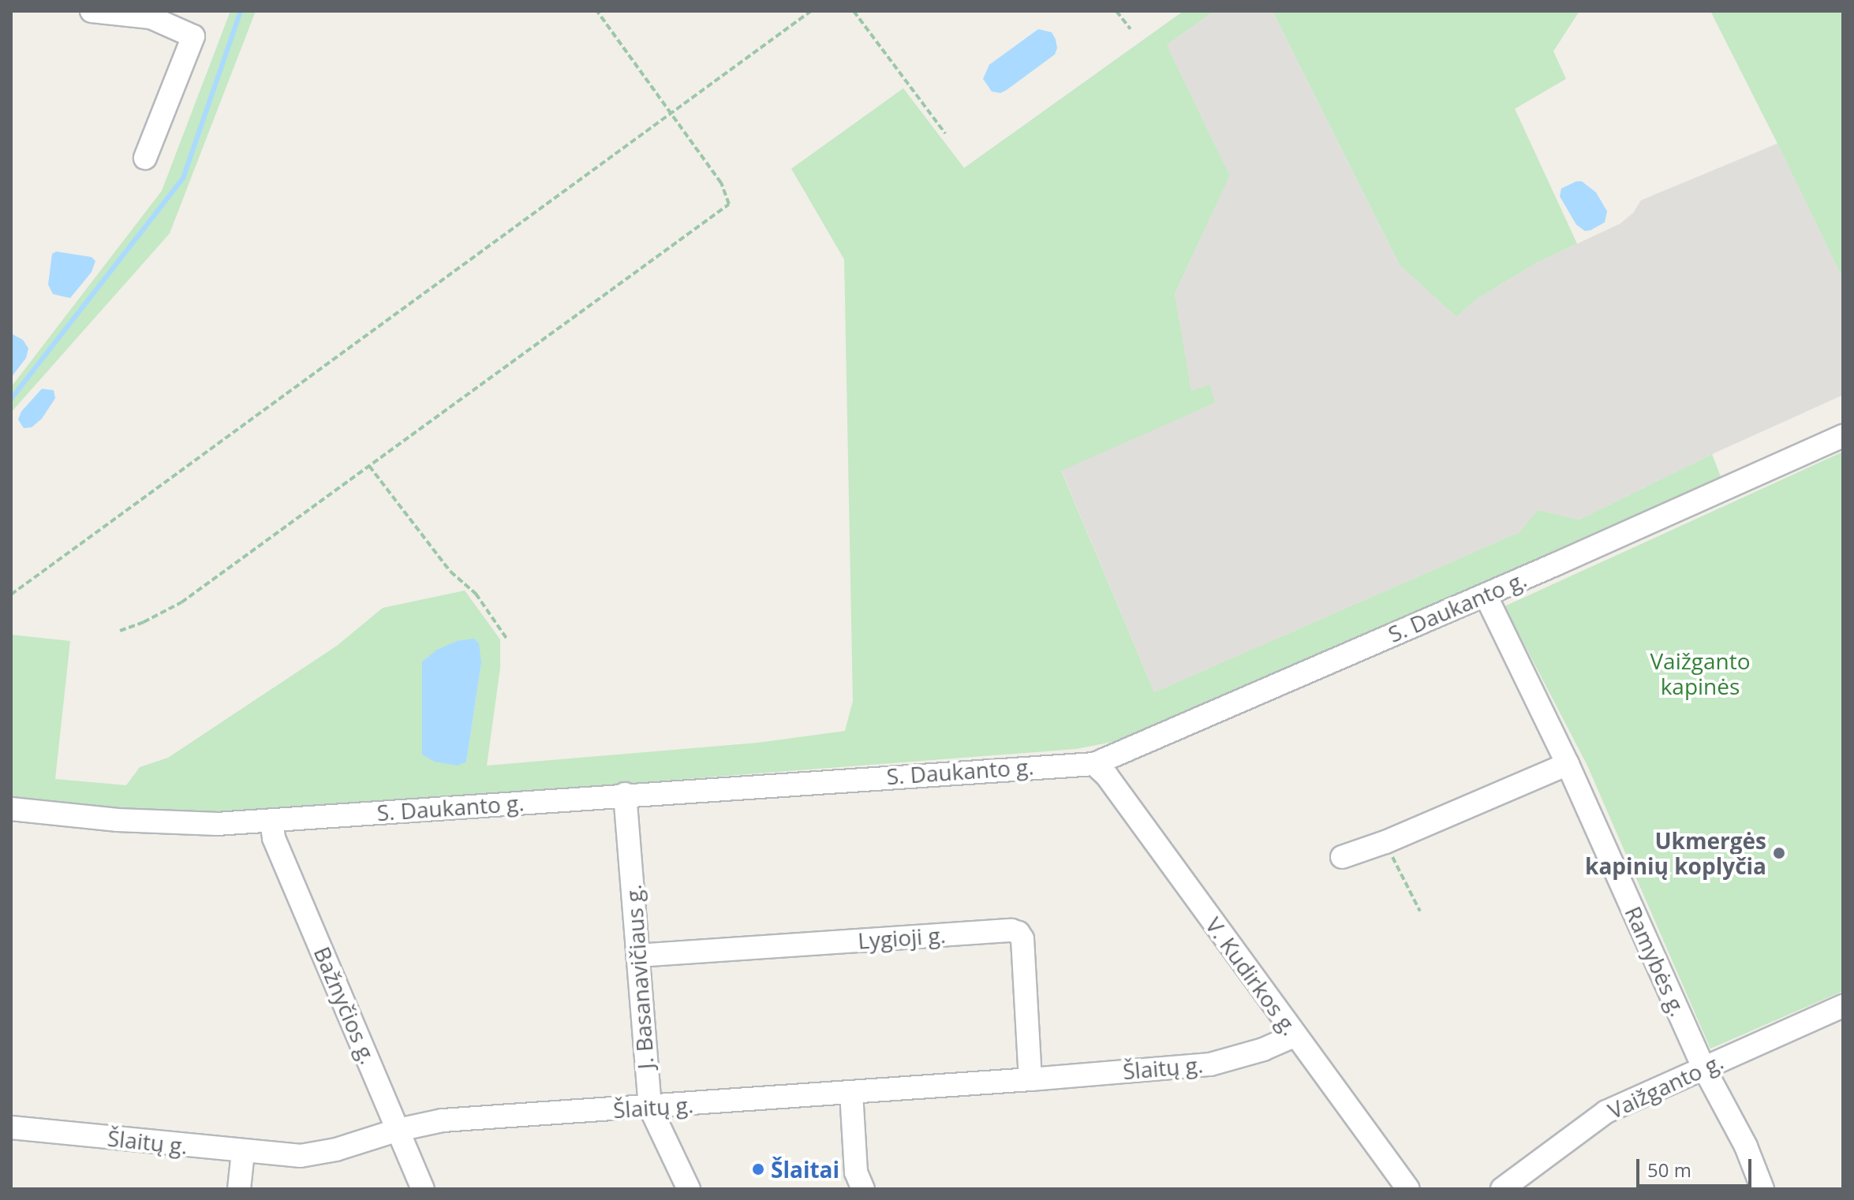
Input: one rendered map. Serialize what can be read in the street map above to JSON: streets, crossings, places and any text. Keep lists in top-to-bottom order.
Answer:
{
  "streets": {
    "street": [
      "S. Daukanto g.",
      "Lygioji g.",
      "Ramybės g.",
      "V. Kudirkos g.",
      "J. Basanavičiaus g.",
      "Bažnyčios g.",
      "Šlaitų g.",
      "Vaižganto g."
    ]
  },
  "crossings": [
    ["S. Daukanto g.", "Ramybės g."],
    ["S. Daukanto g.", "V. Kudirkos g."],
    ["S. Daukanto g.", "J. Basanavičiaus g."],
    ["S. Daukanto g.", "Bažnyčios g."],
    ["Lygioji g.", "J. Basanavičiaus g."],
    ["Lygioji g.", "Šlaitų g."],
    ["Ramybės g.", "Vaižganto g."],
    ["V. Kudirkos g.", "Šlaitų g."],
    ["J. Basanavičiaus g.", "Šlaitų g."],
    ["Bažnyčios g.", "Šlaitų g."]
  ],
  "parks": ["Vaižganto kapinės"],
  "places": ["Ukmergės kapinių koplyčia", "Šlaitai"],
  "scale_bar": "50 m"
}
